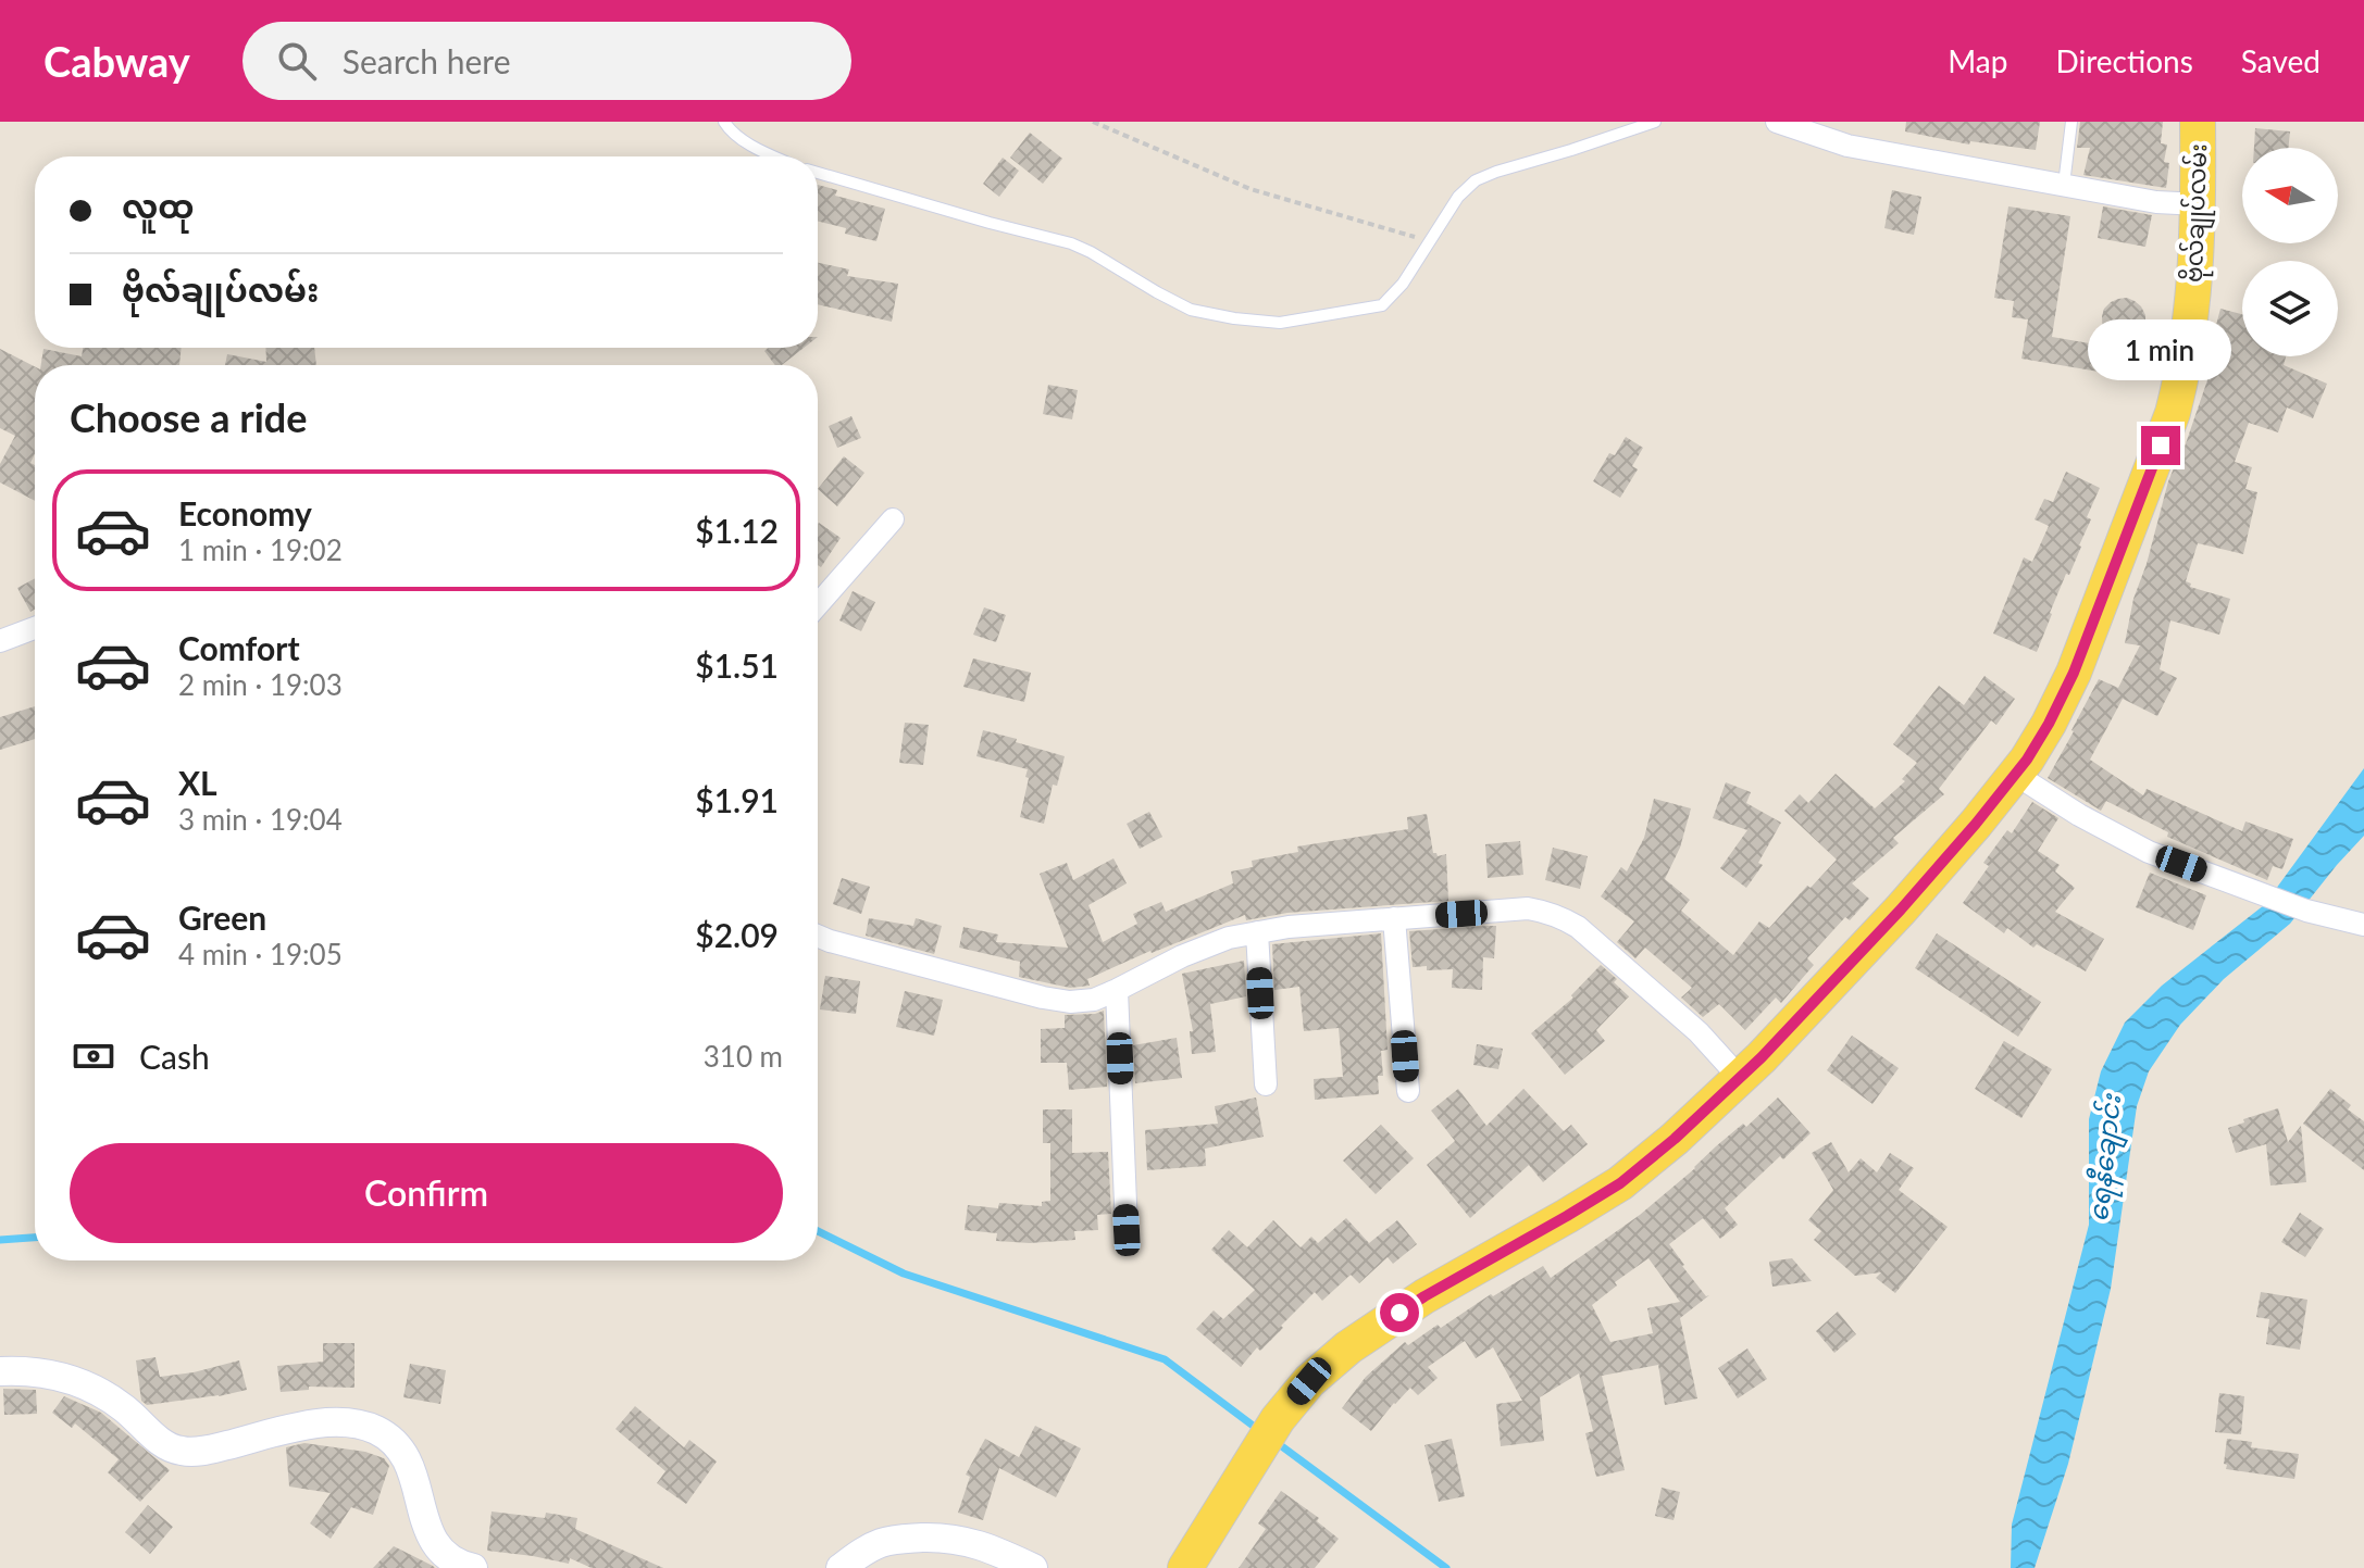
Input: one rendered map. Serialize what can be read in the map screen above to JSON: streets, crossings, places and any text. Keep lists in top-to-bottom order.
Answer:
{
  "streets": {
    "main road": ["ဗိုလ်‌ချုပ်‌လမ်း"]
  },
  "water": ["ရေနီချောင်း"],
  "north": "left",
  "page": {
    "header": "Cabway",
    "search": "Search here",
    "nav": ["Map", "Directions", "Saved"],
    "banner": ["လူထု", "ဗိုလ်‌ချုပ်‌လမ်း"],
    "bubble": "1 min",
    "heading": "Choose a ride",
    "list": [
      {
        "name": "Economy",
        "note": "1 min · 19:02",
        "value": "$1.12"
      },
      {
        "name": "Comfort",
        "note": "2 min · 19:03",
        "value": "$1.51"
      },
      {
        "name": "XL",
        "note": "3 min · 19:04",
        "value": "$1.91"
      },
      {
        "name": "Green",
        "note": "4 min · 19:05",
        "value": "$2.09"
      }
    ],
    "pay": ["Cash", "310 m"],
    "buttons": "Confirm"
  }
}
